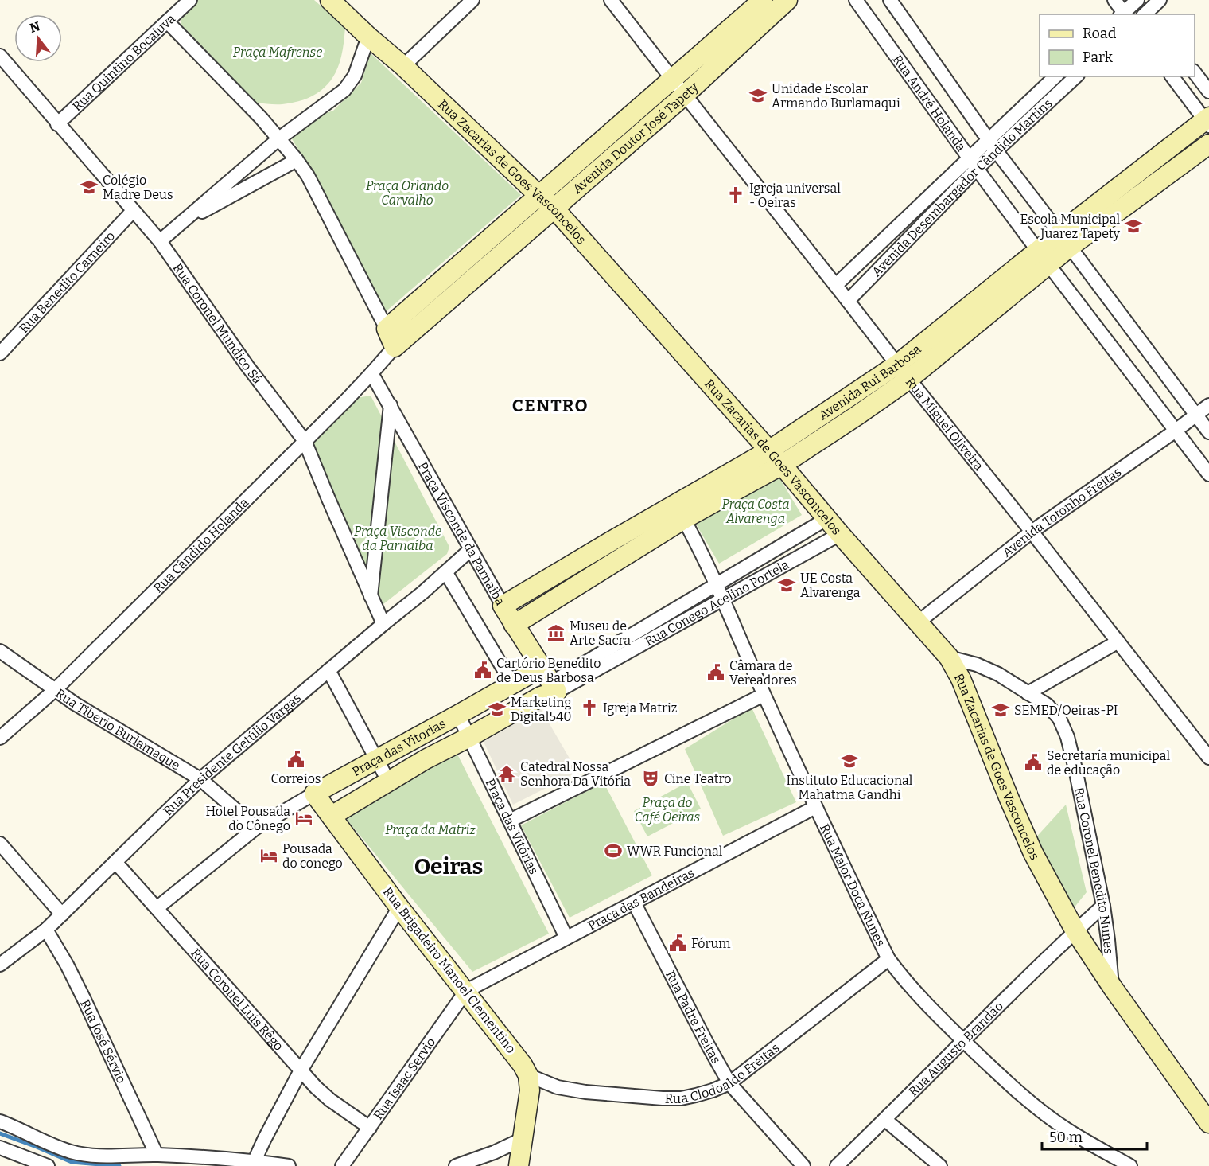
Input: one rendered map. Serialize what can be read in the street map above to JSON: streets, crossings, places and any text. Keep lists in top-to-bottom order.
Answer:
{
  "streets": {
    "street": [
      "Rua Quintino Bocaiuva",
      "Rua André Holanda",
      "Avenida Doutor José Tapety",
      "Rua Zacarias de Goes Vasconcelos",
      "Avenida Desembargador Cândido Martins",
      "Rua Benedito Carneiro",
      "Rua Coronel Mundico Sá",
      "Avenida Rui Barbosa",
      "Rua Miguel Oliveira",
      "Avenida Totonho Freitas",
      "Praça Visconde da Parnaiba",
      "Rua Cândido Holanda",
      "Rua Conego Acelino Portela",
      "Rua Tiberio Burlamaque",
      "Praça das Vitorias",
      "Rua Presidente Getúlio Vargas",
      "Praça das Vitórias",
      "Rua Coronel Benedito Nunes",
      "Rua Major Doca Nunes",
      "Praça das Bandeiras",
      "Rua Brigadeiro Manoel Clementino",
      "Rua Coronel Luís Rêgo",
      "Rua Padre Freitas",
      "Rua José Sérvio",
      "Rua Augusto Brandão",
      "Rua Clodoaldo Freitas",
      "Rua Isaac Servio"
    ]
  },
  "crossings": [
    ["Rua Quintino Bocaiuva", "Rua Coronel Mundico Sá"],
    ["Rua André Holanda", "Avenida Desembargador Cândido Martins"],
    ["Rua André Holanda", "Avenida Rui Barbosa"],
    ["Rua André Holanda", "Avenida Totonho Freitas"],
    ["Avenida Doutor José Tapety", "Rua Zacarias de Goes Vasconcelos"],
    ["Avenida Doutor José Tapety", "Rua Miguel Oliveira"],
    ["Avenida Doutor José Tapety", "Rua Cândido Holanda"],
    ["Rua Zacarias de Goes Vasconcelos", "Avenida Rui Barbosa"],
    ["Rua Zacarias de Goes Vasconcelos", "Avenida Totonho Freitas"],
    ["Rua Zacarias de Goes Vasconcelos", "Rua Conego Acelino Portela"],
    ["Rua Zacarias de Goes Vasconcelos", "Rua Coronel Benedito Nunes"],
    ["Rua Zacarias de Goes Vasconcelos", "Rua Augusto Brandão"],
    ["Avenida Desembargador Cândido Martins", "Rua Miguel Oliveira"],
    ["Rua Benedito Carneiro", "Rua Coronel Mundico Sá"],
    ["Rua Coronel Mundico Sá", "Rua Cândido Holanda"],
    ["Rua Coronel Mundico Sá", "Rua Presidente Getúlio Vargas"],
    ["Avenida Rui Barbosa", "Rua Miguel Oliveira"],
    ["Avenida Rui Barbosa", "Praça Visconde da Parnaiba"],
    ["Avenida Rui Barbosa", "Rua Major Doca Nunes"],
    ["Rua Miguel Oliveira", "Avenida Totonho Freitas"],
    ["Praça Visconde da Parnaiba", "Rua Cândido Holanda"],
    ["Praça Visconde da Parnaiba", "Rua Conego Acelino Portela"],
    ["Praça Visconde da Parnaiba", "Praça das Vitorias"],
    ["Praça Visconde da Parnaiba", "Rua Presidente Getúlio Vargas"],
    ["Rua Cândido Holanda", "Rua Tiberio Burlamaque"],
    ["Rua Conego Acelino Portela", "Praça das Vitorias"],
    ["Rua Conego Acelino Portela", "Praça das Vitórias"],
    ["Rua Conego Acelino Portela", "Rua Major Doca Nunes"],
    ["Rua Conego Acelino Portela", "Rua Brigadeiro Manoel Clementino"],
    ["Rua Tiberio Burlamaque", "Praça das Vitorias"],
    ["Rua Tiberio Burlamaque", "Rua Presidente Getúlio Vargas"],
    ["Praça das Vitorias", "Praça das Vitórias"],
    ["Praça das Vitorias", "Rua Brigadeiro Manoel Clementino"],
    ["Rua Presidente Getúlio Vargas", "Rua Coronel Luís Rêgo"],
    ["Rua Presidente Getúlio Vargas", "Rua José Sérvio"],
    ["Praça das Vitórias", "Praça das Bandeiras"],
    ["Rua Coronel Benedito Nunes", "Rua Augusto Brandão"],
    ["Rua Major Doca Nunes", "Praça das Bandeiras"],
    ["Rua Major Doca Nunes", "Rua Augusto Brandão"],
    ["Rua Major Doca Nunes", "Rua Clodoaldo Freitas"],
    ["Praça das Bandeiras", "Rua Brigadeiro Manoel Clementino"],
    ["Praça das Bandeiras", "Rua Padre Freitas"],
    ["Praça das Bandeiras", "Rua Isaac Servio"],
    ["Rua Brigadeiro Manoel Clementino", "Rua Clodoaldo Freitas"],
    ["Rua Brigadeiro Manoel Clementino", "Rua Isaac Servio"],
    ["Rua Coronel Luís Rêgo", "Rua Isaac Servio"],
    ["Rua Padre Freitas", "Rua Clodoaldo Freitas"]
  ],
  "districts": ["CENTRO", "Oeiras"],
  "parks": [
    "Praça Mafrense",
    "Praça Orlando Carvalho",
    "Praça Costa Alvarenga",
    "Praça Visconde da Parnaíba",
    "Praça do Café Oeiras",
    "Praça da Matriz"
  ],
  "places": {
    "school or university": [
      "Unidade Escolar Armando Burlamaqui",
      "Colégio Madre Deus",
      "Escola Municipal Juarez Tapety",
      "UE Costa Alvarenga",
      "Marketing Digital540",
      "SEMED/Oeiras-PI",
      "Instituto Educacional Mahatma Gandhi"
    ],
    "church": ["Igreja universal - Oeiras", "Igreja Matriz"],
    "museum": ["Museu de Arte Sacra"],
    "public building": [
      "Cartório Benedito de Deus Barbosa",
      "Câmara de Vereadores",
      "Correios",
      "Secretaría municipal de educação",
      "Fórum"
    ],
    "temple": ["Catedral Nossa Senhora Da Vitória"],
    "theatre": ["Cine Teatro"],
    "hotel": ["Hotel Pousada do Cônego", "Pousada do conego"],
    "sports": ["WWR Funcional"]
  },
  "legend": ["Road", "Park"],
  "scale_bar": "50 m",
  "north": "top"
}
